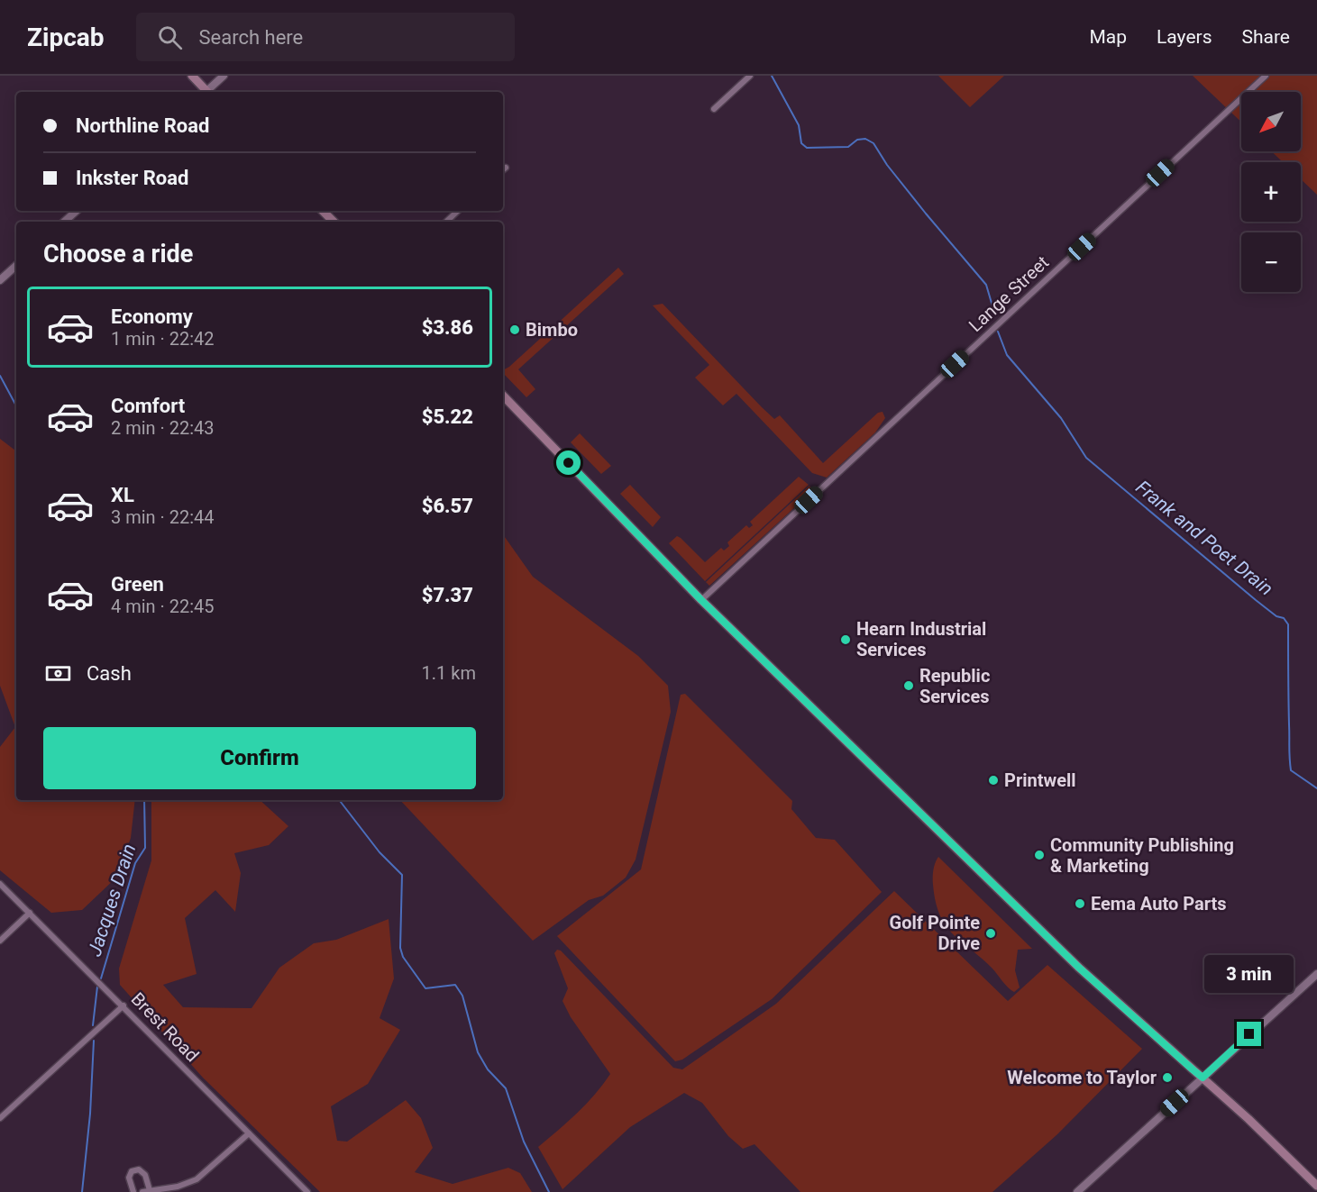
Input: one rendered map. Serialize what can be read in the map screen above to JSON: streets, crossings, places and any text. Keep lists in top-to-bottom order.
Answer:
{
  "streets": {
    "street": ["Lange Street", "Brest Road"]
  },
  "water": ["Frank and Poet Drain", "Jacques Drain"],
  "places": [
    "Bimbo",
    "Hearn Industrial Services",
    "Republic Services",
    "Printwell",
    "Community Publishing & Marketing",
    "Eema Auto Parts",
    "Golf Pointe Drive",
    "Welcome to Taylor"
  ],
  "north": "bottom left",
  "page": {
    "header": "Zipcab",
    "search": "Search here",
    "nav": ["Map", "Layers", "Share"],
    "map_buttons": ["+", "−"],
    "banner": ["Northline Road", "Inkster Road"],
    "heading": "Choose a ride",
    "list": [
      {
        "name": "Economy",
        "note": "1 min · 22:42",
        "value": "$3.86"
      },
      {
        "name": "Comfort",
        "note": "2 min · 22:43",
        "value": "$5.22"
      },
      {
        "name": "XL",
        "note": "3 min · 22:44",
        "value": "$6.57"
      },
      {
        "name": "Green",
        "note": "4 min · 22:45",
        "value": "$7.37"
      }
    ],
    "pay": ["Cash", "1.1 km"],
    "buttons": "Confirm",
    "bubble": "3 min"
  }
}
